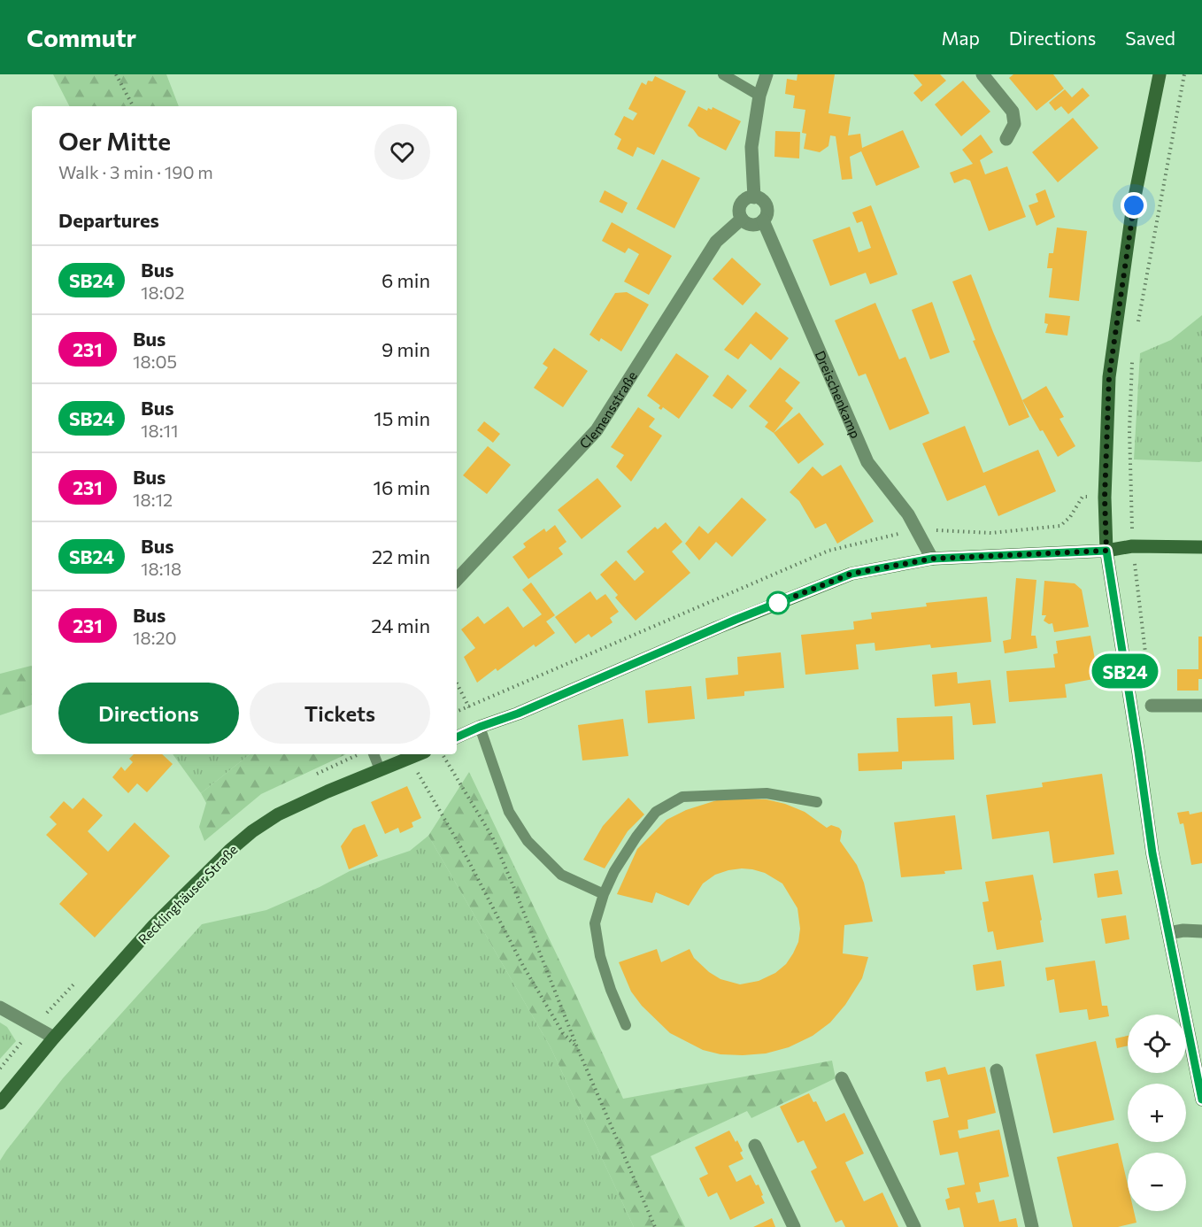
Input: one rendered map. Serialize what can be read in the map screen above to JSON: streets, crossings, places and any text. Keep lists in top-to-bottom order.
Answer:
{
  "streets": {
    "street": ["Dreischenkamp", "Clemensstraße", "Recklinghäuser Straße"]
  },
  "crossings": [
    ["Dreischenkamp", "Clemensstraße"]
  ],
  "lines": ["bus line SB24"],
  "page": {
    "header": "Commutr",
    "nav": ["Map", "Directions", "Saved"],
    "on_map": "SB24",
    "heading": [
      ["Oer Mitte", "Walk · 3 min · 190 m"],
      "Departures"
    ],
    "list": [
      {
        "mark": "SB24",
        "name": "Bus",
        "note": "18:02",
        "value": "6 min"
      },
      {
        "mark": "231",
        "name": "Bus",
        "note": "18:05",
        "value": "9 min"
      },
      {
        "mark": "SB24",
        "name": "Bus",
        "note": "18:11",
        "value": "15 min"
      },
      {
        "mark": "231",
        "name": "Bus",
        "note": "18:12",
        "value": "16 min"
      },
      {
        "mark": "SB24",
        "name": "Bus",
        "note": "18:18",
        "value": "22 min"
      },
      {
        "mark": "231",
        "name": "Bus",
        "note": "18:20",
        "value": "24 min"
      }
    ],
    "buttons": ["Directions", "Tickets"],
    "map_buttons": ["+", "−"]
  }
}
